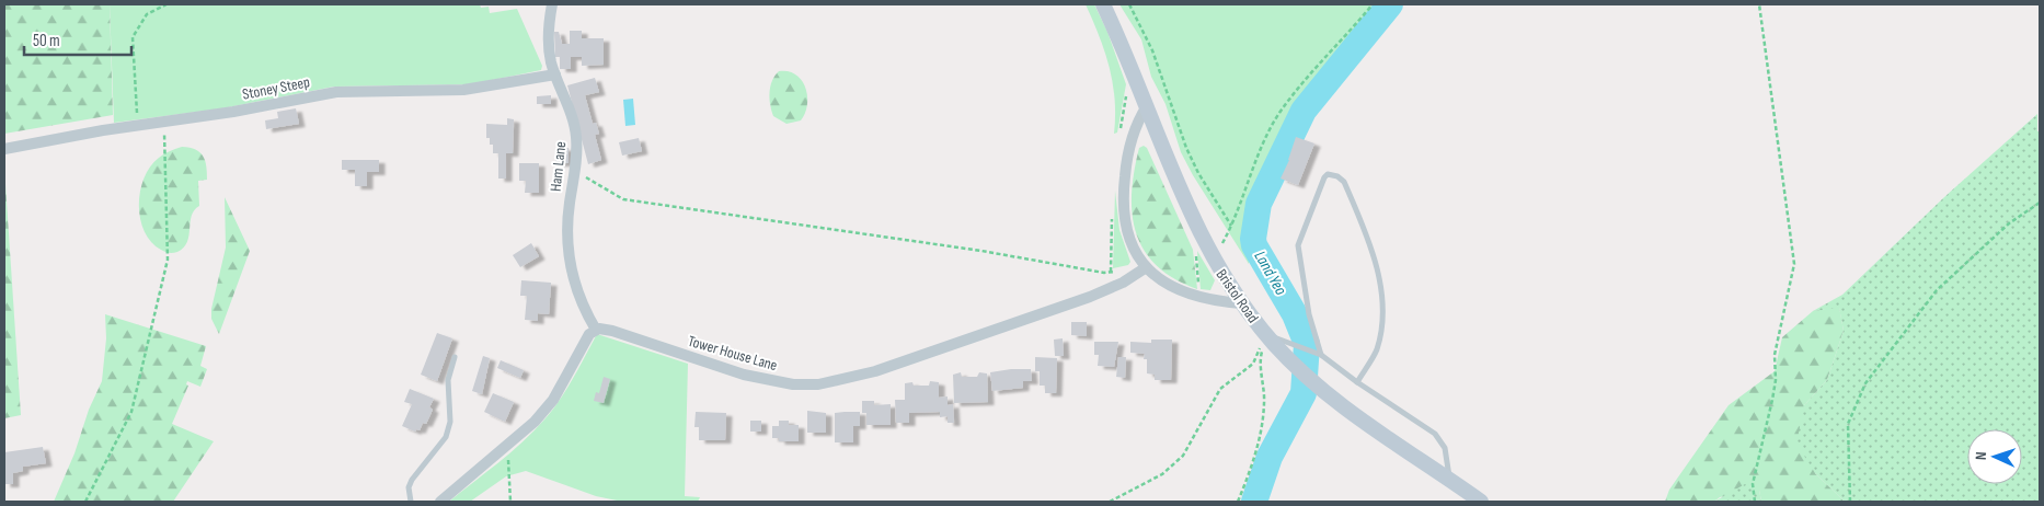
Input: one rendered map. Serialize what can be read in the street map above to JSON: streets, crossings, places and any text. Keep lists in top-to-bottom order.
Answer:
{
  "streets": {
    "main road": ["Bristol Road"],
    "street": ["Stoney Steep", "Ham Lane", "Tower House Lane"]
  },
  "crossings": [
    ["Stoney Steep", "Ham Lane"],
    ["Ham Lane", "Tower House Lane"]
  ],
  "water": ["Land Yeo"],
  "scale_bar": "50 m",
  "north": "left"
}
